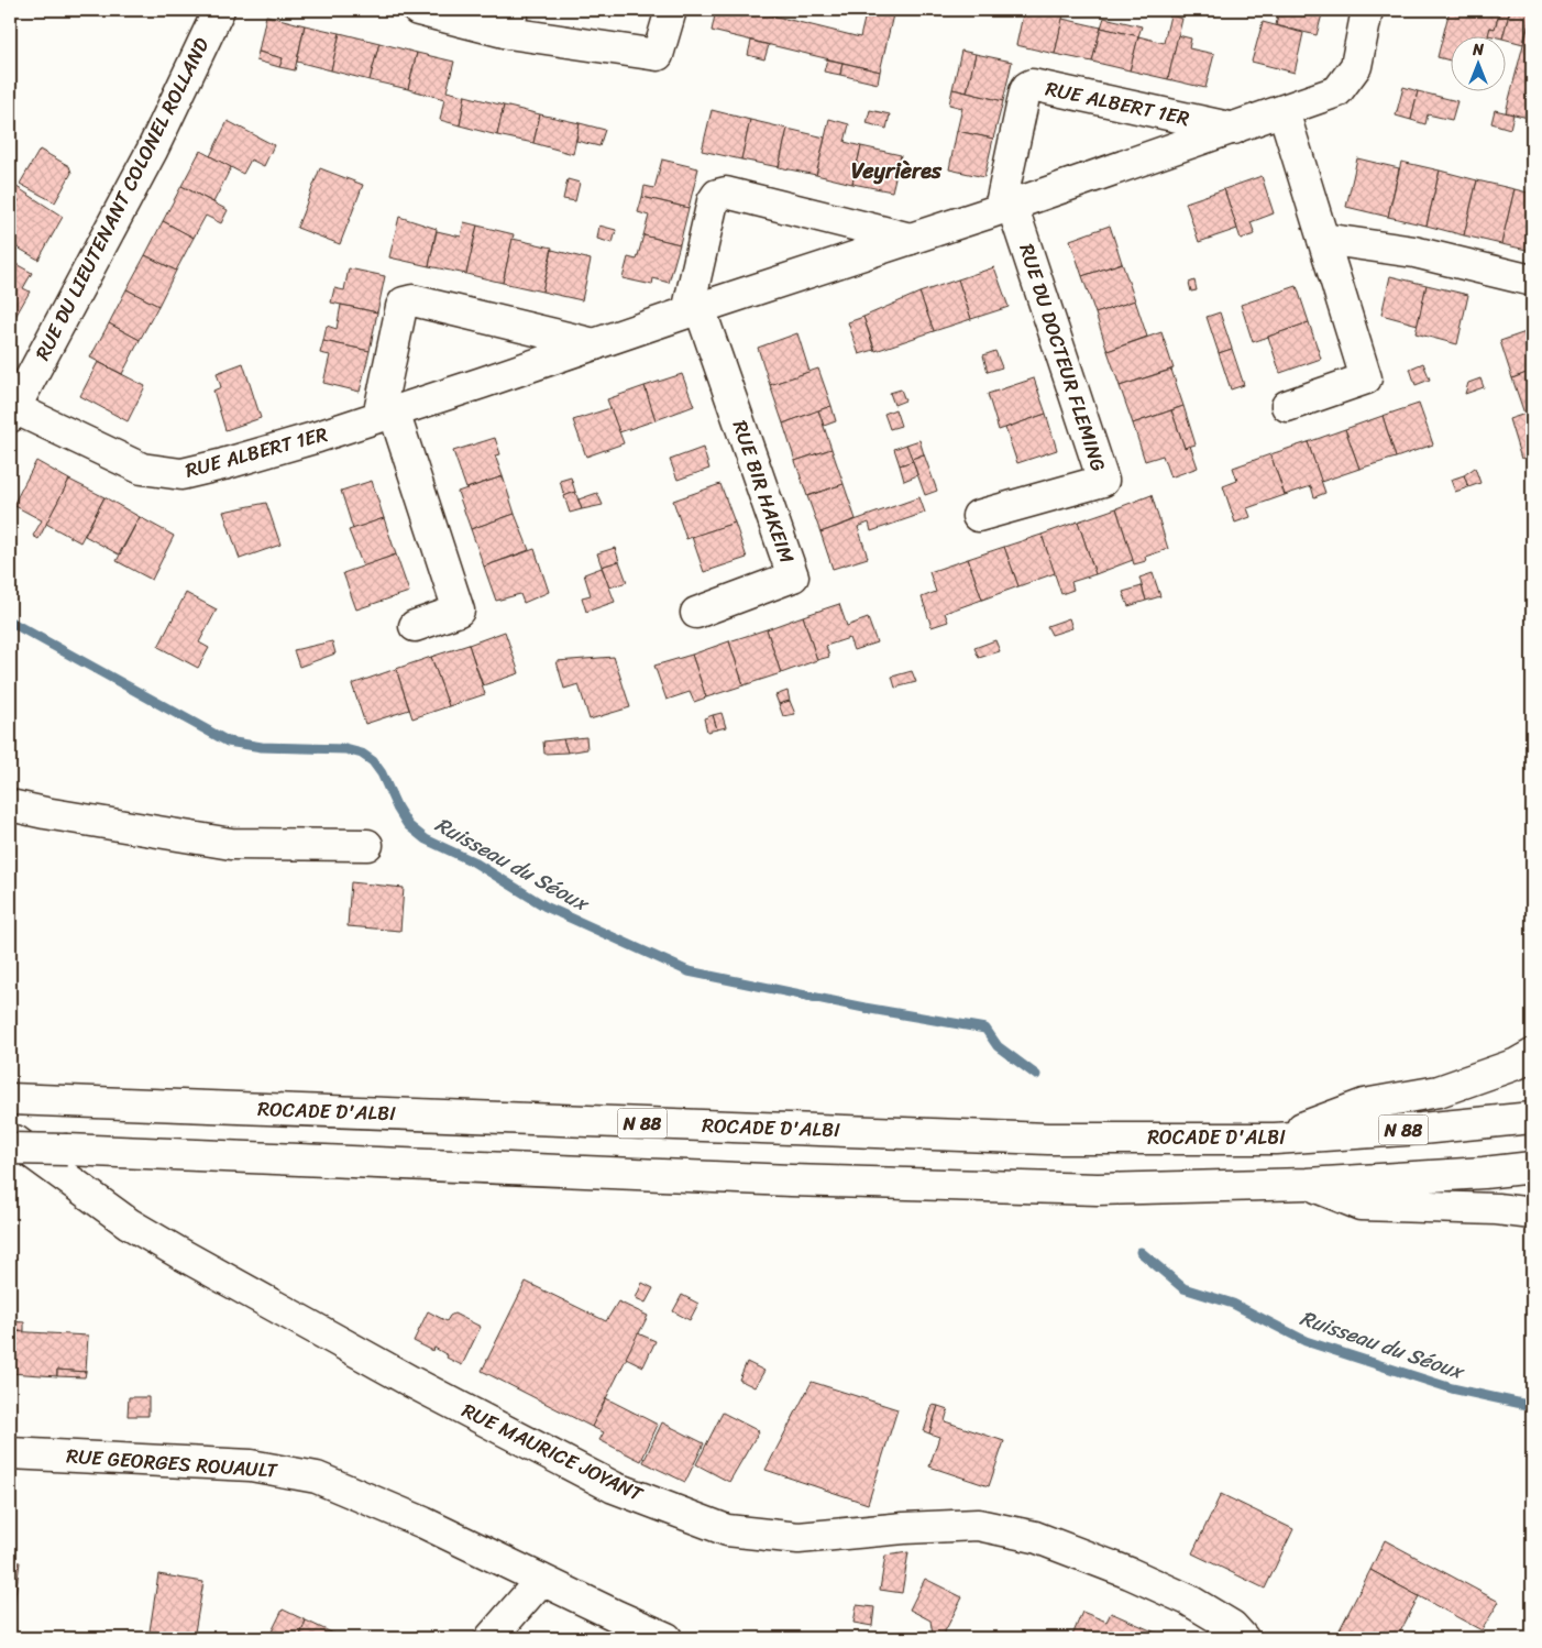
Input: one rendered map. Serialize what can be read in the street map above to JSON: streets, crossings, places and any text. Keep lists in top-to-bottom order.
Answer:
{
  "streets": {
    "main road": [
      "RUE ALBERT 1ER",
      "RUE DU LIEUTENANT COLONEL ROLLAND",
      "RUE DU DOCTEUR FLEMING",
      "RUE BIR HAKEIM",
      "ROCADE D'ALBI",
      "N 88",
      "RUE MAURICE JOYANT",
      "RUE GEORGES ROUAULT"
    ]
  },
  "crossings": [
    ["RUE ALBERT 1ER", "RUE DU LIEUTENANT COLONEL ROLLAND"],
    ["RUE ALBERT 1ER", "RUE DU DOCTEUR FLEMING"],
    ["RUE ALBERT 1ER", "RUE BIR HAKEIM"]
  ],
  "districts": ["Veyrières"],
  "water": ["Ruisseau du Séoux"],
  "north": "top"
}
